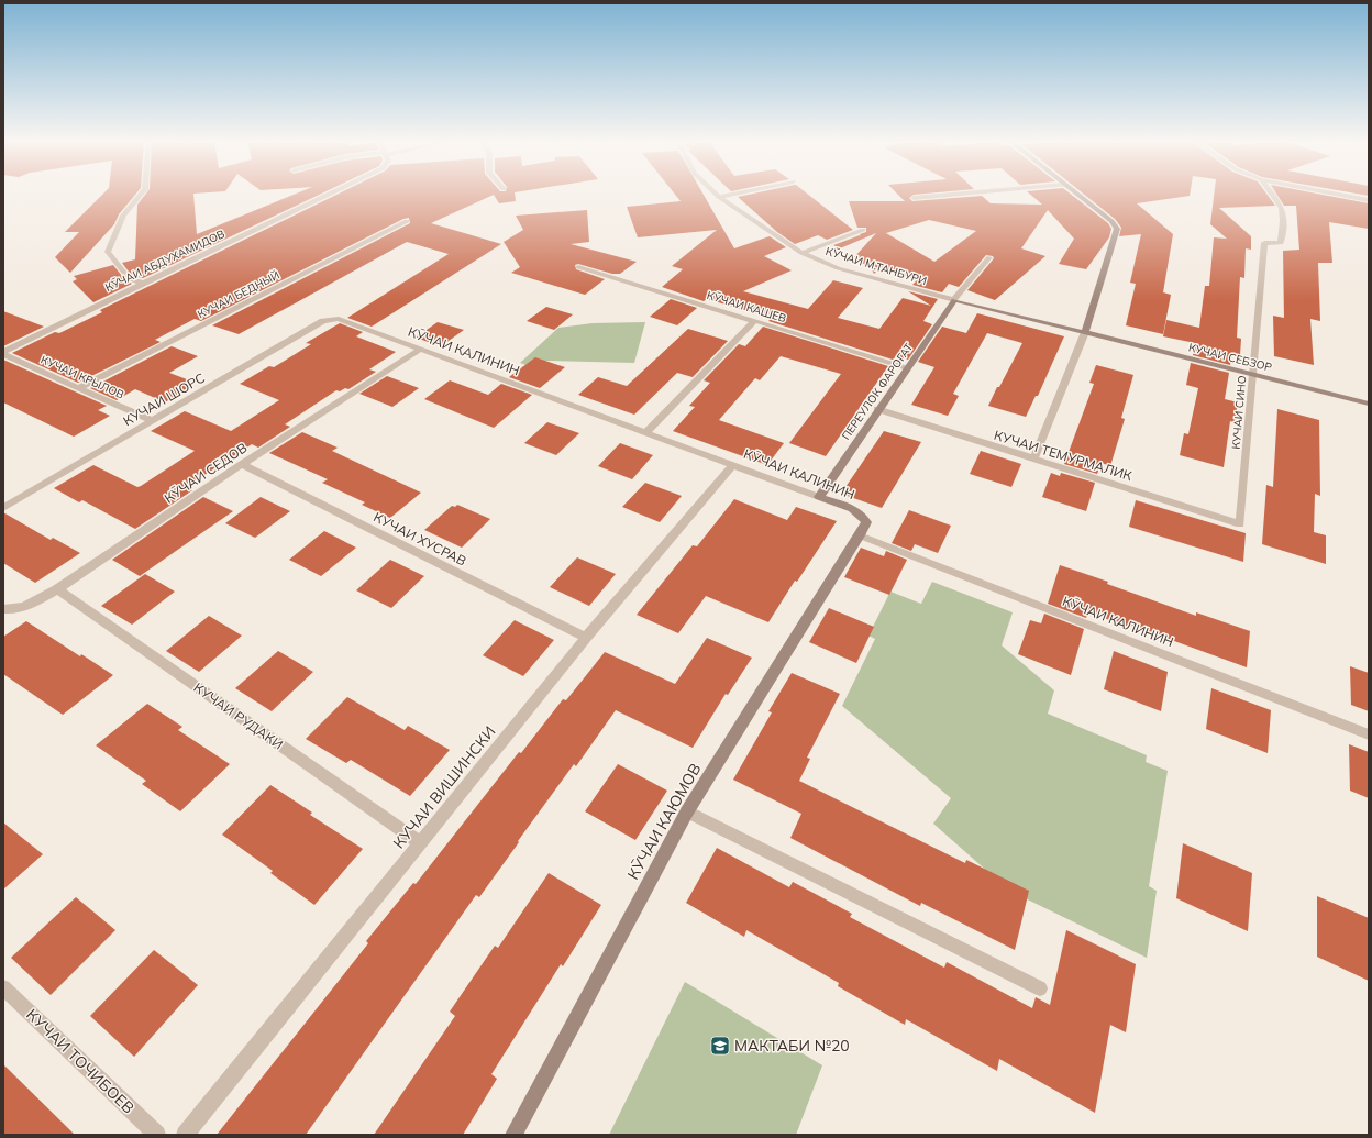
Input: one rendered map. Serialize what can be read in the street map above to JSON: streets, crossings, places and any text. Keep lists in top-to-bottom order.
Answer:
{
  "streets": {
    "street": [
      "КӮЧАИ АБДУХАМИДОВ",
      "КӮЧАИ М.ТАНБУРИ",
      "КУЧАИ БЕДНЫЙ",
      "КӮЧАИ КАШЕВ",
      "КӮЧАИ КАЛИНИН",
      "КУЧАИ СЕБЗОР",
      "КУЧАИ КРЫЛОВ",
      "ПЕРЕУЛОК ФАРОГАТ",
      "КУЧАИ ШОРС",
      "КУЧАИ СИНО",
      "КУЧАИ ТЕМУРМАЛИК",
      "КӮЧАИ СЕДОВ",
      "КУЧАИ ХУСРАВ",
      "КУЧАИ РУДАКИ",
      "КУЧАИ ВИШИНСКИ",
      "КӮЧАИ КАЮМОВ",
      "КУЧАИ ТОЧИБОЕВ"
    ]
  },
  "crossings": [
    ["КӮЧАИ АБДУХАМИДОВ", "КУЧАИ КРЫЛОВ"],
    ["КӮЧАИ М.ТАНБУРИ", "КУЧАИ СЕБЗОР"],
    ["КӮЧАИ М.ТАНБУРИ", "ПЕРЕУЛОК ФАРОГАТ"],
    ["КУЧАИ БЕДНЫЙ", "КУЧАИ КРЫЛОВ"],
    ["КӮЧАИ КАШЕВ", "ПЕРЕУЛОК ФАРОГАТ"],
    ["КӮЧАИ КАЛИНИН", "ПЕРЕУЛОК ФАРОГАТ"],
    ["КӮЧАИ КАЛИНИН", "КУЧАИ ШОРС"],
    ["КӮЧАИ КАЛИНИН", "КӮЧАИ СЕДОВ"],
    ["КӮЧАИ КАЛИНИН", "КУЧАИ ВИШИНСКИ"],
    ["КӮЧАИ КАЛИНИН", "КӮЧАИ КАЮМОВ"],
    ["КУЧАИ СЕБЗОР", "КУЧАИ СИНО"],
    ["КУЧАИ КРЫЛОВ", "КУЧАИ ШОРС"],
    ["ПЕРЕУЛОК ФАРОГАТ", "КУЧАИ ТЕМУРМАЛИК"],
    ["КУЧАИ СИНО", "КУЧАИ ТЕМУРМАЛИК"],
    ["КӮЧАИ СЕДОВ", "КУЧАИ ХУСРАВ"],
    ["КӮЧАИ СЕДОВ", "КУЧАИ РУДАКИ"],
    ["КУЧАИ ХУСРАВ", "КУЧАИ ВИШИНСКИ"],
    ["КУЧАИ РУДАКИ", "КУЧАИ ВИШИНСКИ"]
  ],
  "places": {
    "school or university": ["МАКТАБИ №20"]
  }
}
